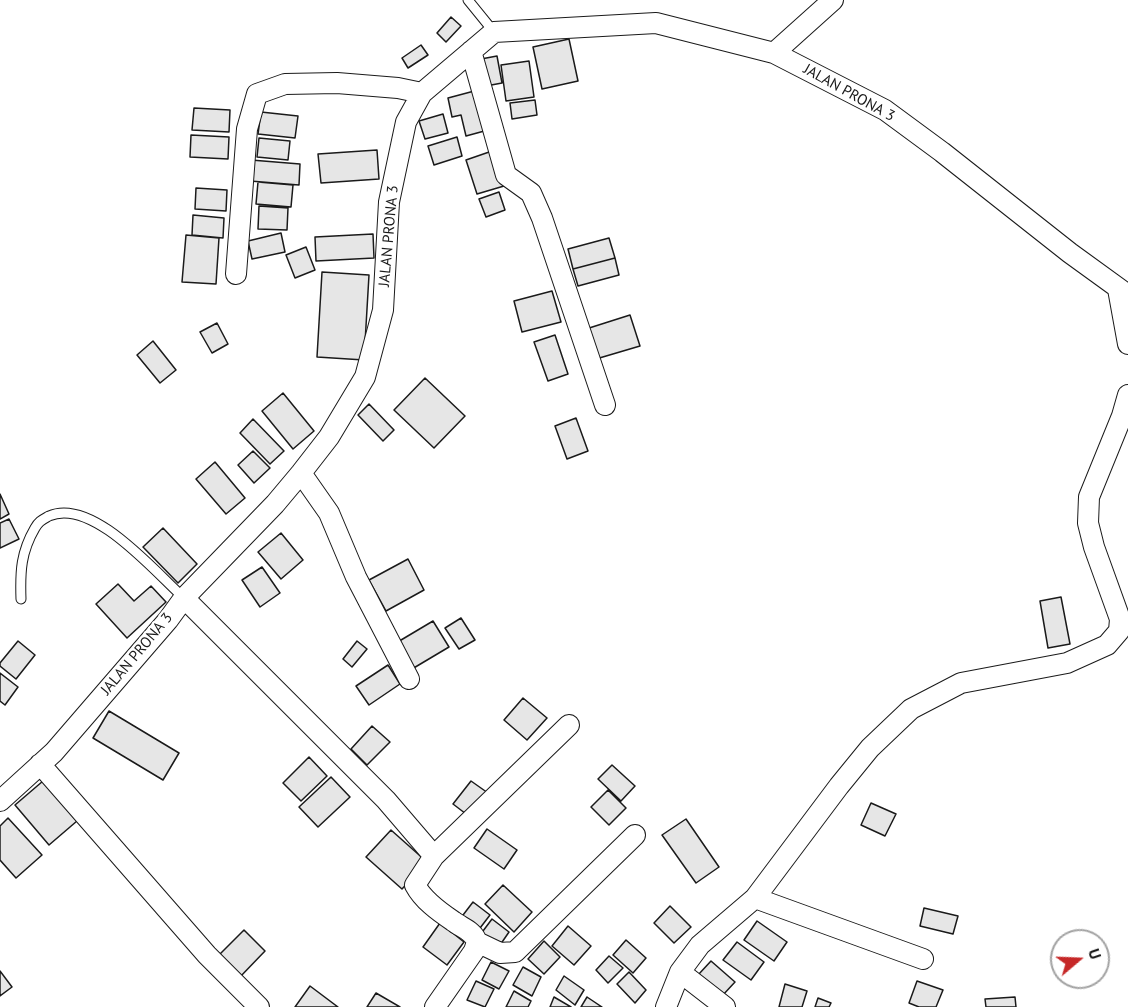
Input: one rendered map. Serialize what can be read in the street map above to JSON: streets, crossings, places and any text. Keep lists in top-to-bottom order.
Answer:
{
  "streets": {
    "street": ["JALAN PRONA 3"]
  },
  "north": "right"
}
